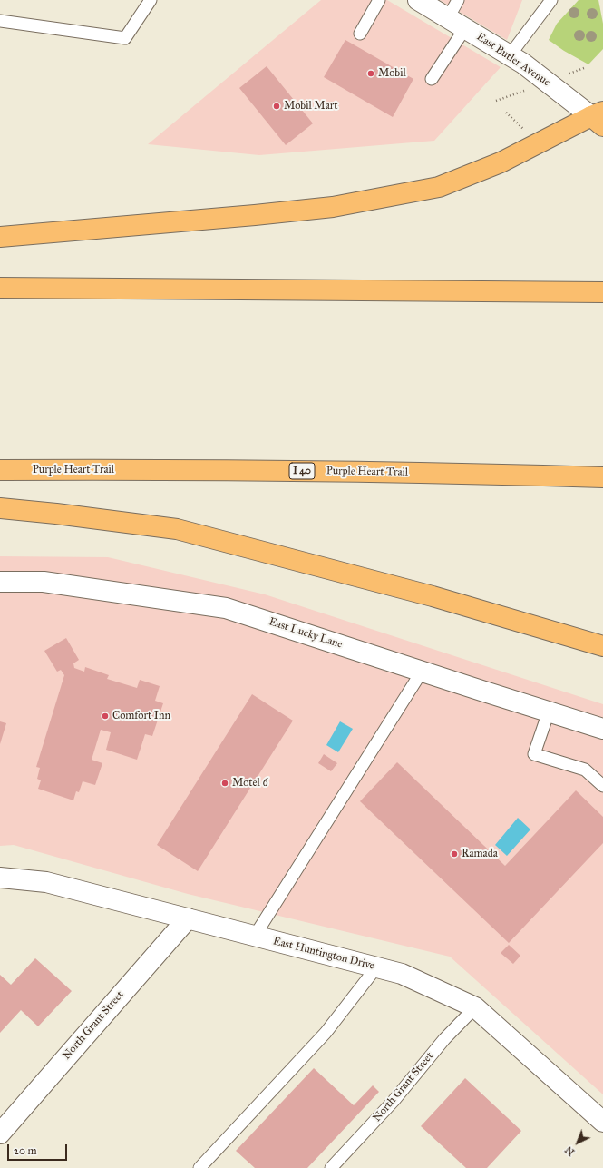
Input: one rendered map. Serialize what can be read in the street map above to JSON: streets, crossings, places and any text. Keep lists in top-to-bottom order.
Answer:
{
  "streets": {
    "highway": ["Purple Heart Trail", "I 40"],
    "street": [
      "East Butler Avenue",
      "East Lucky Lane",
      "East Huntington Drive",
      "North Grant Street"
    ]
  },
  "crossings": [
    ["East Huntington Drive", "North Grant Street"]
  ],
  "places": [
    "Mobil",
    "Mobil Mart",
    "Comfort Inn",
    "Motel 6",
    "Ramada"
  ],
  "scale_bar": "20 m",
  "north": "bottom left"
}
